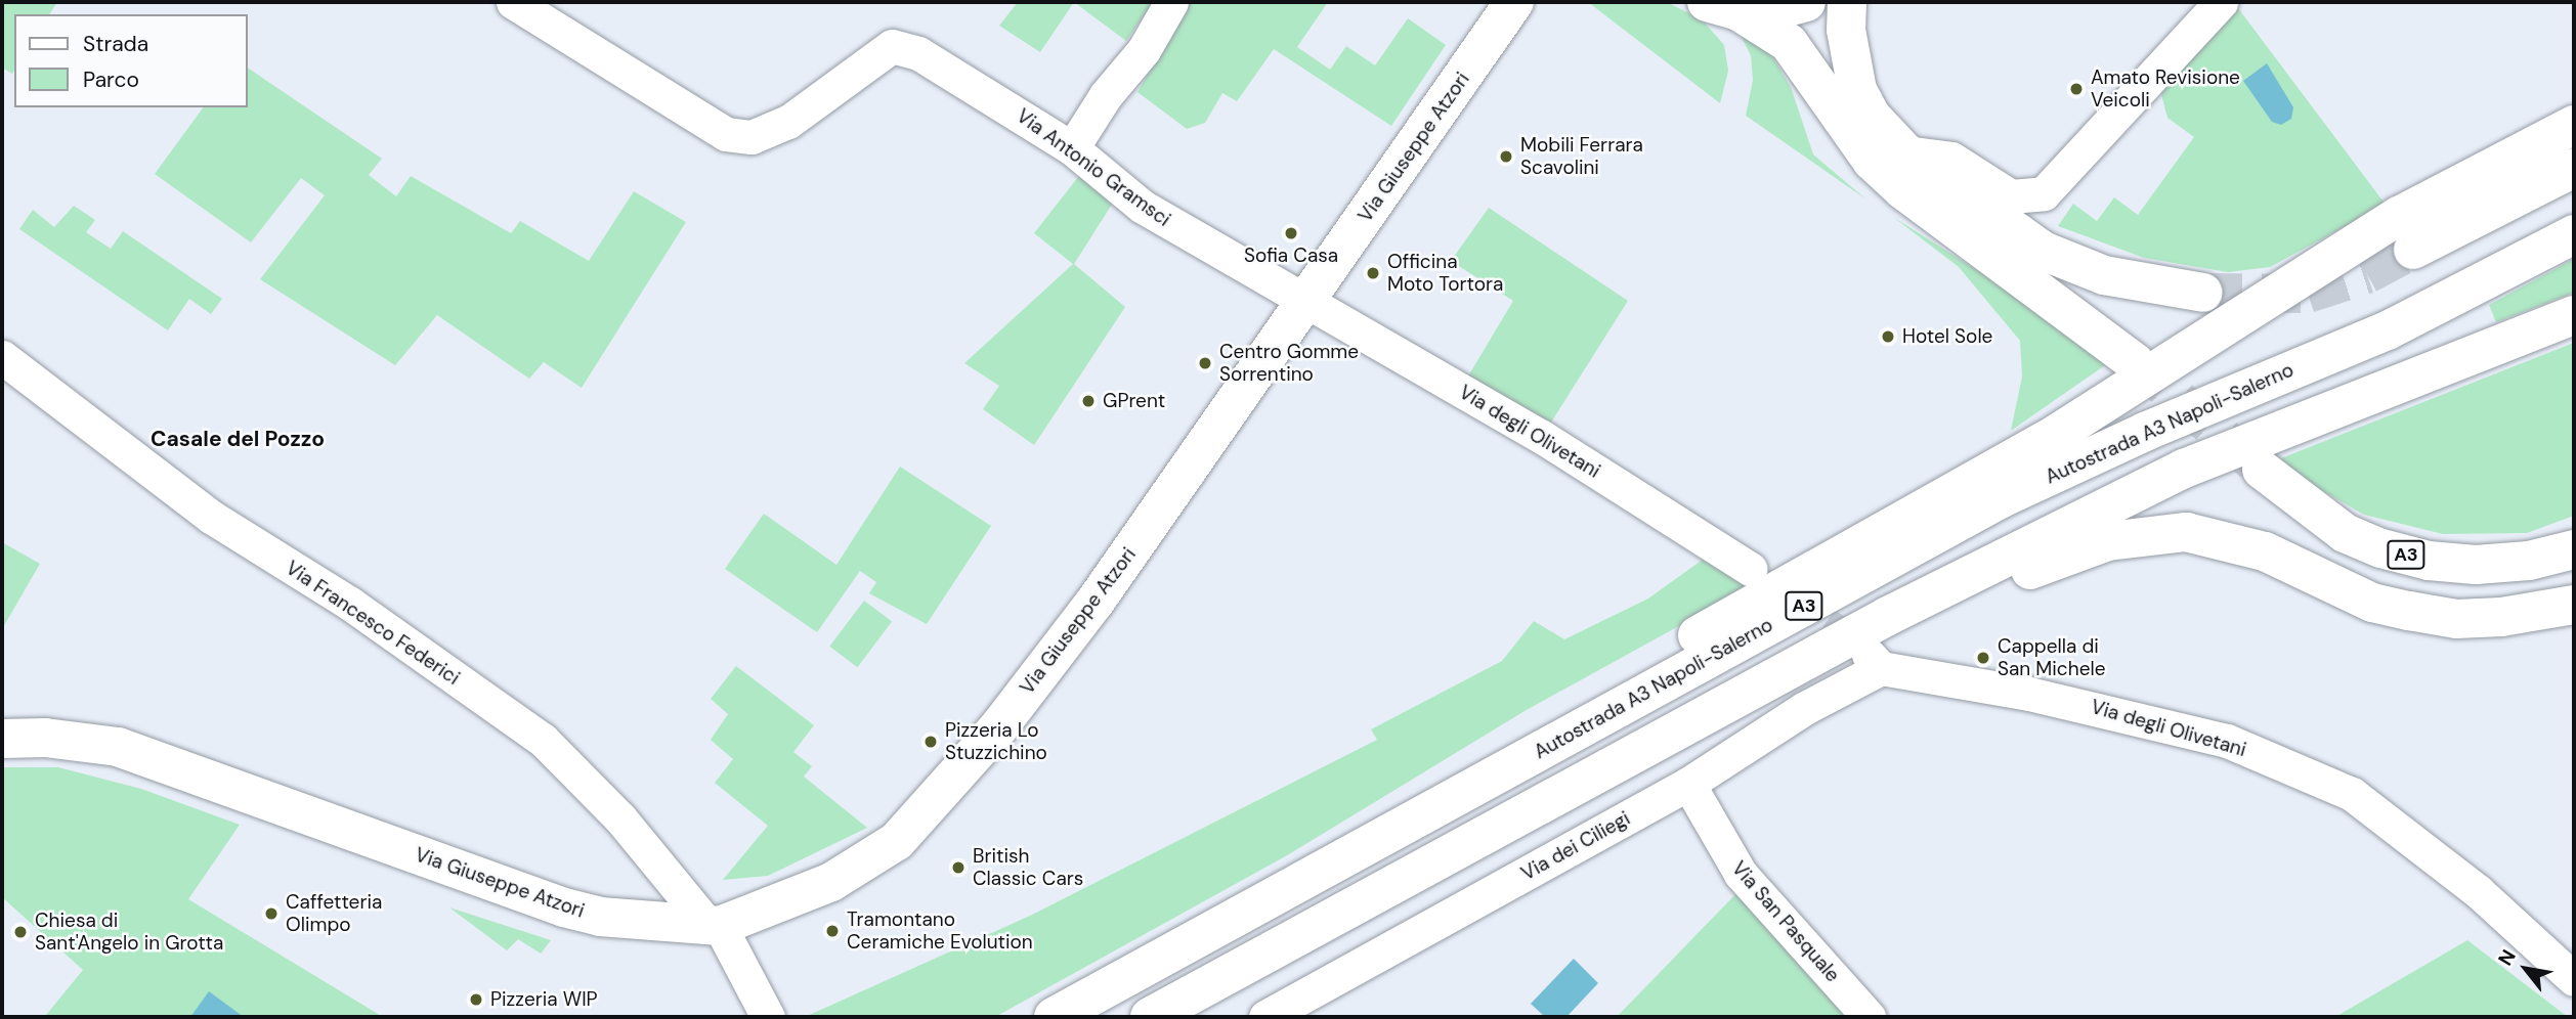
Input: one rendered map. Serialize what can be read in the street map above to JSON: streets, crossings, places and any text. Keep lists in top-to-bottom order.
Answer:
{
  "streets": {
    "main road": ["Via Giuseppe Atzori", "Autostrada A3 Napoli-Salerno", "A3"],
    "street": [
      "Via Antonio Gramsci",
      "Via degli Olivetani",
      "Via Francesco Federici",
      "Via dei Ciliegi",
      "Via San Pasquale"
    ]
  },
  "crossings": [
    ["Via Giuseppe Atzori", "Via Antonio Gramsci"],
    ["Via Giuseppe Atzori", "Via degli Olivetani"],
    ["Via Giuseppe Atzori", "Via Francesco Federici"],
    ["Via Antonio Gramsci", "Via degli Olivetani"],
    ["Via degli Olivetani", "Via dei Ciliegi"],
    ["Via dei Ciliegi", "Via San Pasquale"]
  ],
  "districts": ["Casale del Pozzo"],
  "places": [
    "Amato Revisione Veicoli",
    "Mobili Ferrara Scavolini",
    "Sofia Casa",
    "Officina Moto Tortora",
    "Hotel Sole",
    "Centro Gomme Sorrentino",
    "GPrent",
    "Cappella di San Michele",
    "Pizzeria Lo Stuzzichino",
    "British Classic Cars",
    "Caffetteria Olimpo",
    "Tramontano Ceramiche Evolution",
    "Chiesa di Sant'Angelo in Grotta",
    "Pizzeria WIP"
  ],
  "legend": ["Strada", "Parco"],
  "north": "top left"
}
